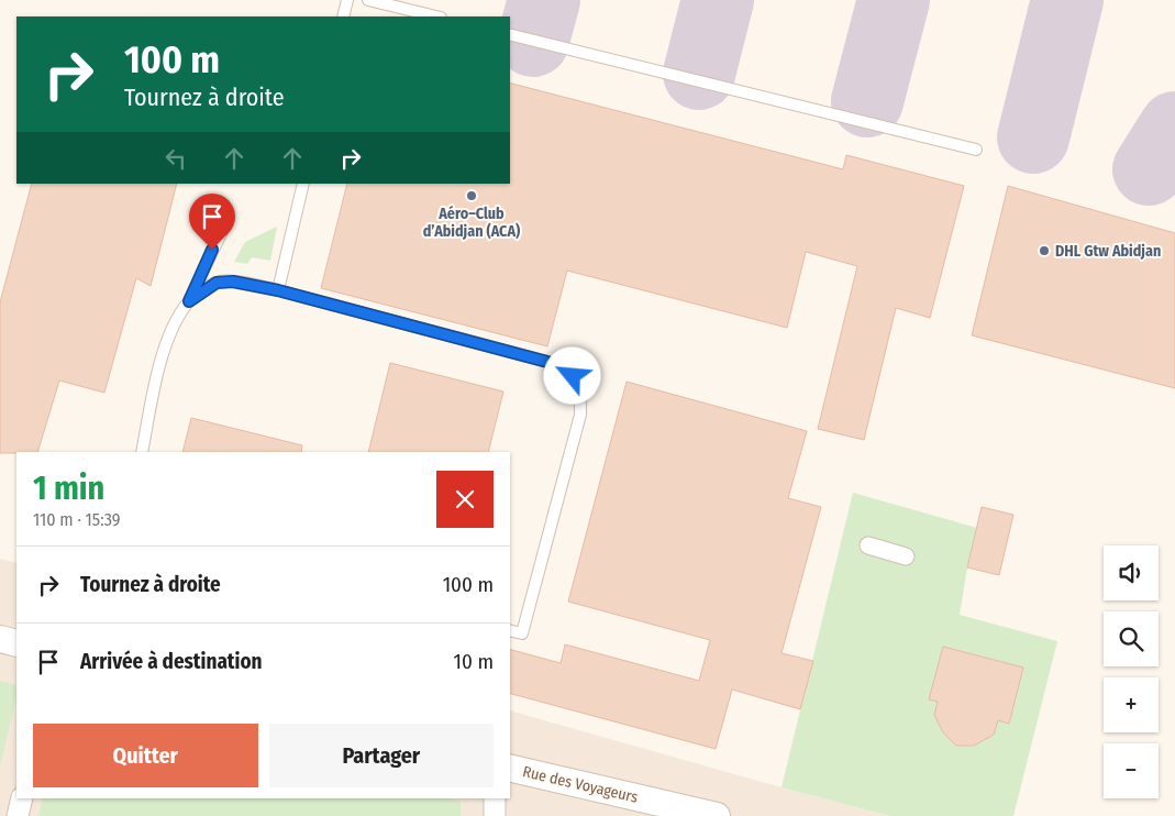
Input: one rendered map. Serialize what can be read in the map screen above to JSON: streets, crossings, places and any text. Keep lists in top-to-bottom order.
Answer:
{
  "streets": {
    "street": ["Rue des Voyageurs"]
  },
  "places": ["Aéro–Club d’Abidjan (ACA)", "DHL Gtw Abidjan"],
  "page": {
    "turn": ["100 m", "Tournez à droite"],
    "heading": ["1 min", "110 m · 15:39"],
    "map_buttons": ["+", "−"],
    "list": [
      {
        "name": "Tournez à droite",
        "value": "100 m"
      },
      {
        "name": "Arrivée à destination",
        "value": "10 m"
      }
    ],
    "buttons": ["Quitter", "Partager"]
  }
}
